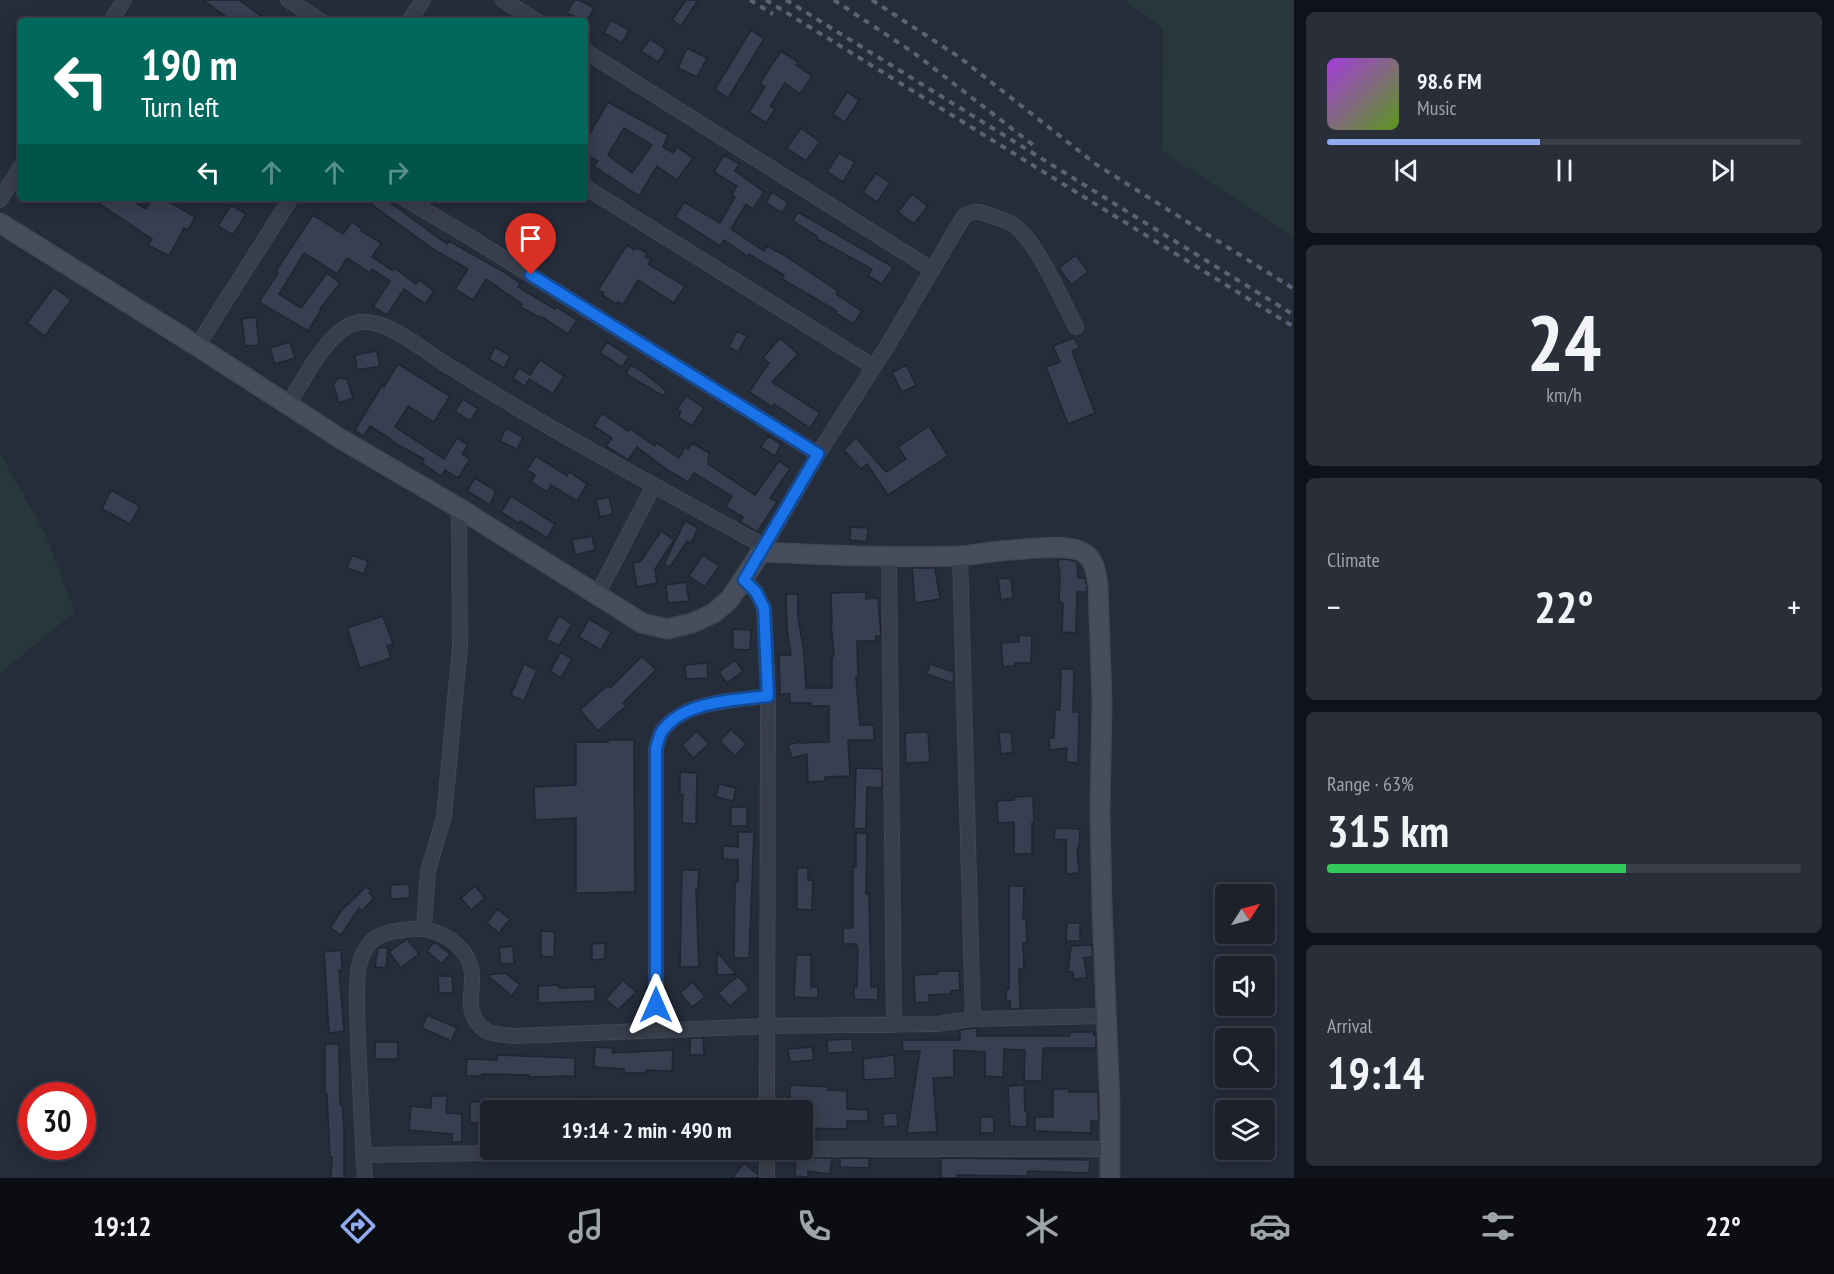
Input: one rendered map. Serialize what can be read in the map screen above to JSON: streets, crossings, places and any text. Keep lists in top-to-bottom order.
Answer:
{
  "north": "top right",
  "page": {
    "turn": ["190 m", "Turn left"],
    "song": ["98.6 FM", "Music"],
    "tile": [
      ["24", "km/h"],
      "Climate",
      ["Range · 63%", "315 km"],
      ["Arrival", "19:14"]
    ],
    "heat": ["−", "22°", "+"],
    "limit": "30",
    "trip": "19:14 · 2 min · 490 m",
    "tabs": ["19:12", "22°"]
  }
}
